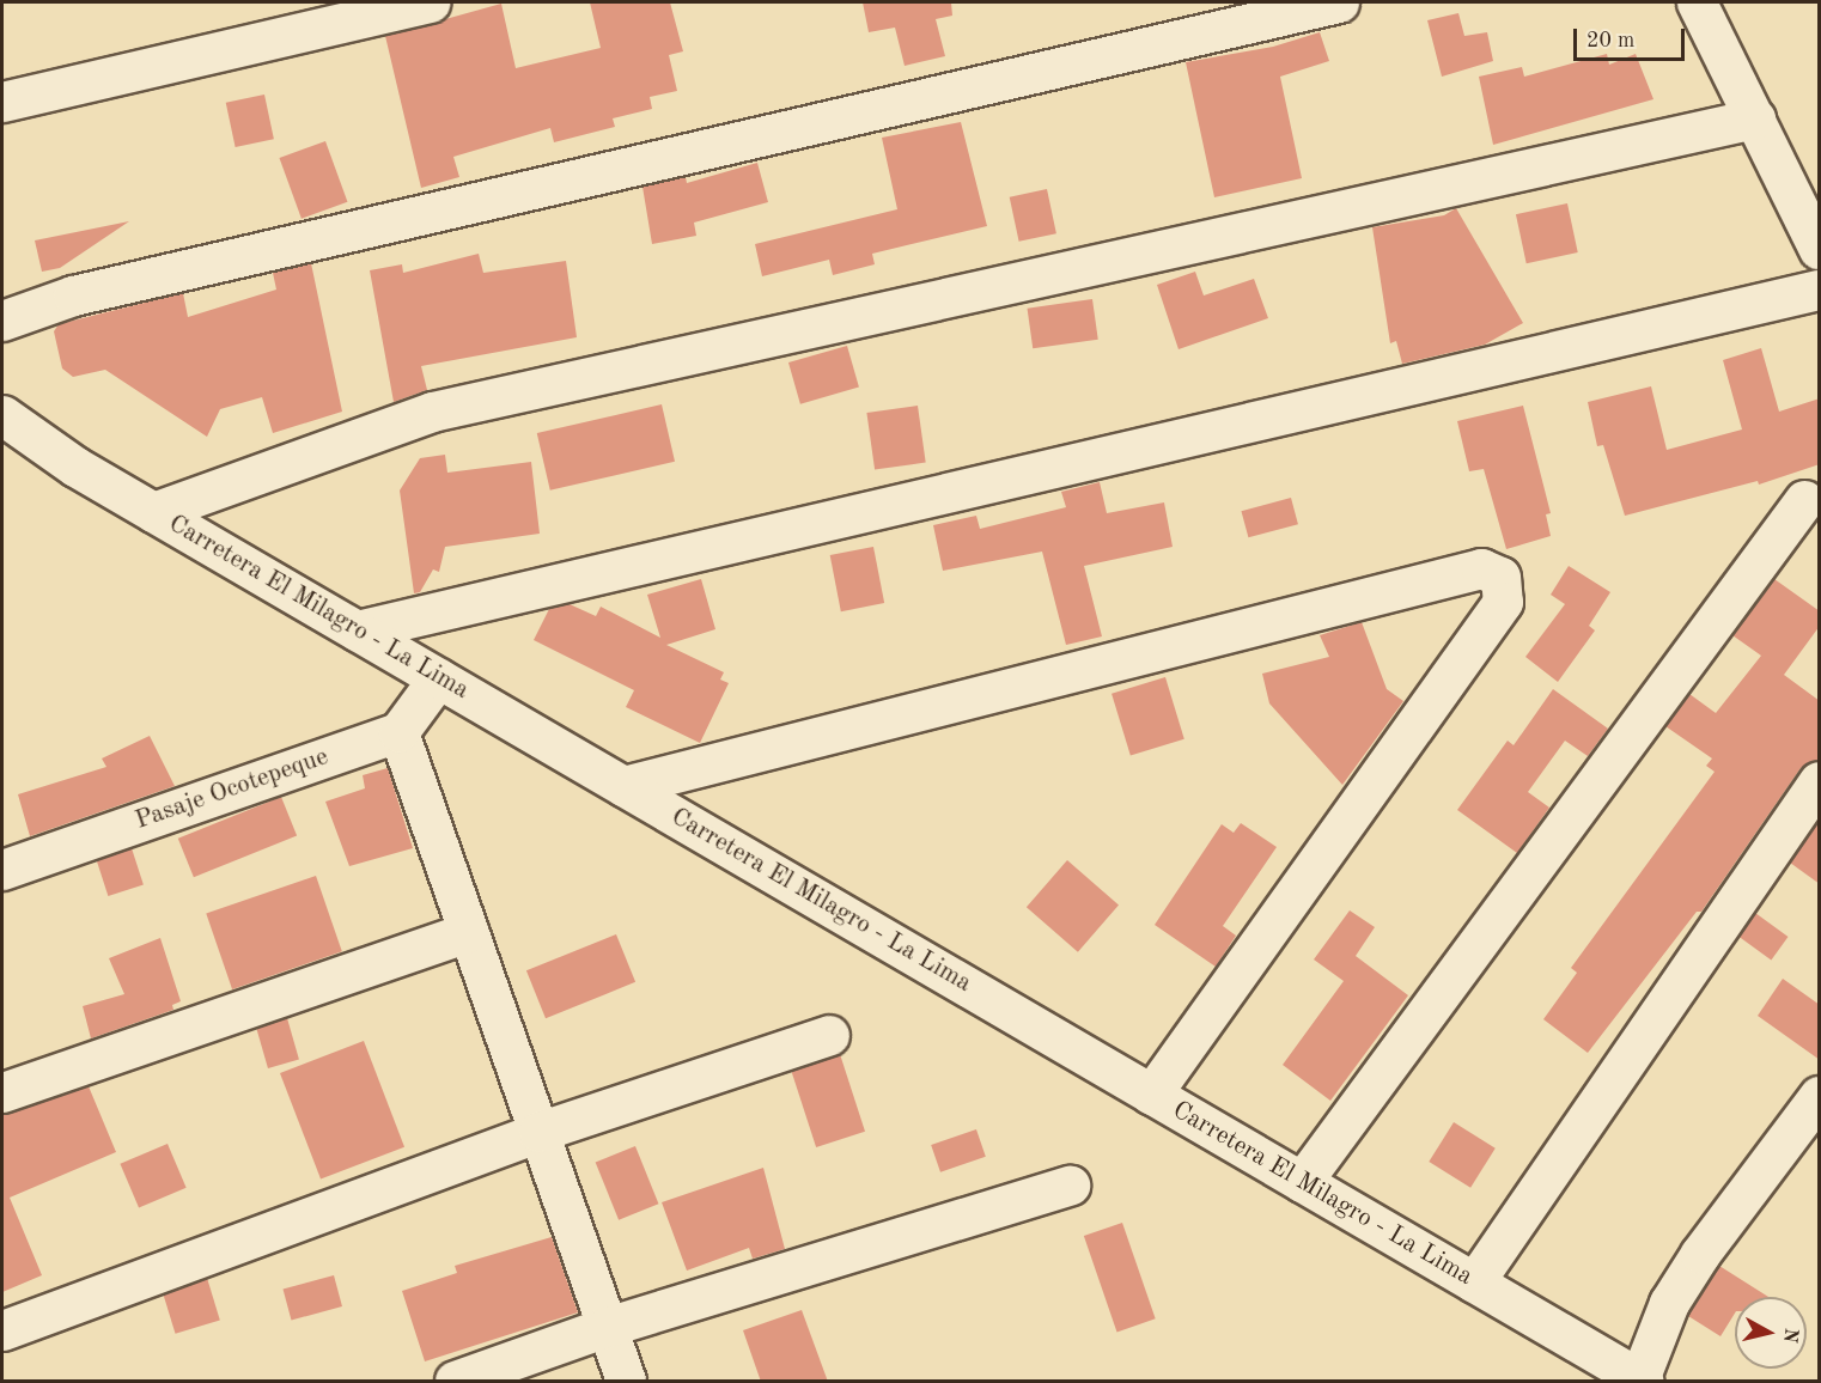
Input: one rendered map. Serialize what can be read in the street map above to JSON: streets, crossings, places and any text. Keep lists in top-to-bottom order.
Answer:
{
  "streets": {
    "street": ["Carretera El Milagro - La Lima", "Pasaje Ocotepeque"]
  },
  "scale_bar": "20 m",
  "north": "right"
}
